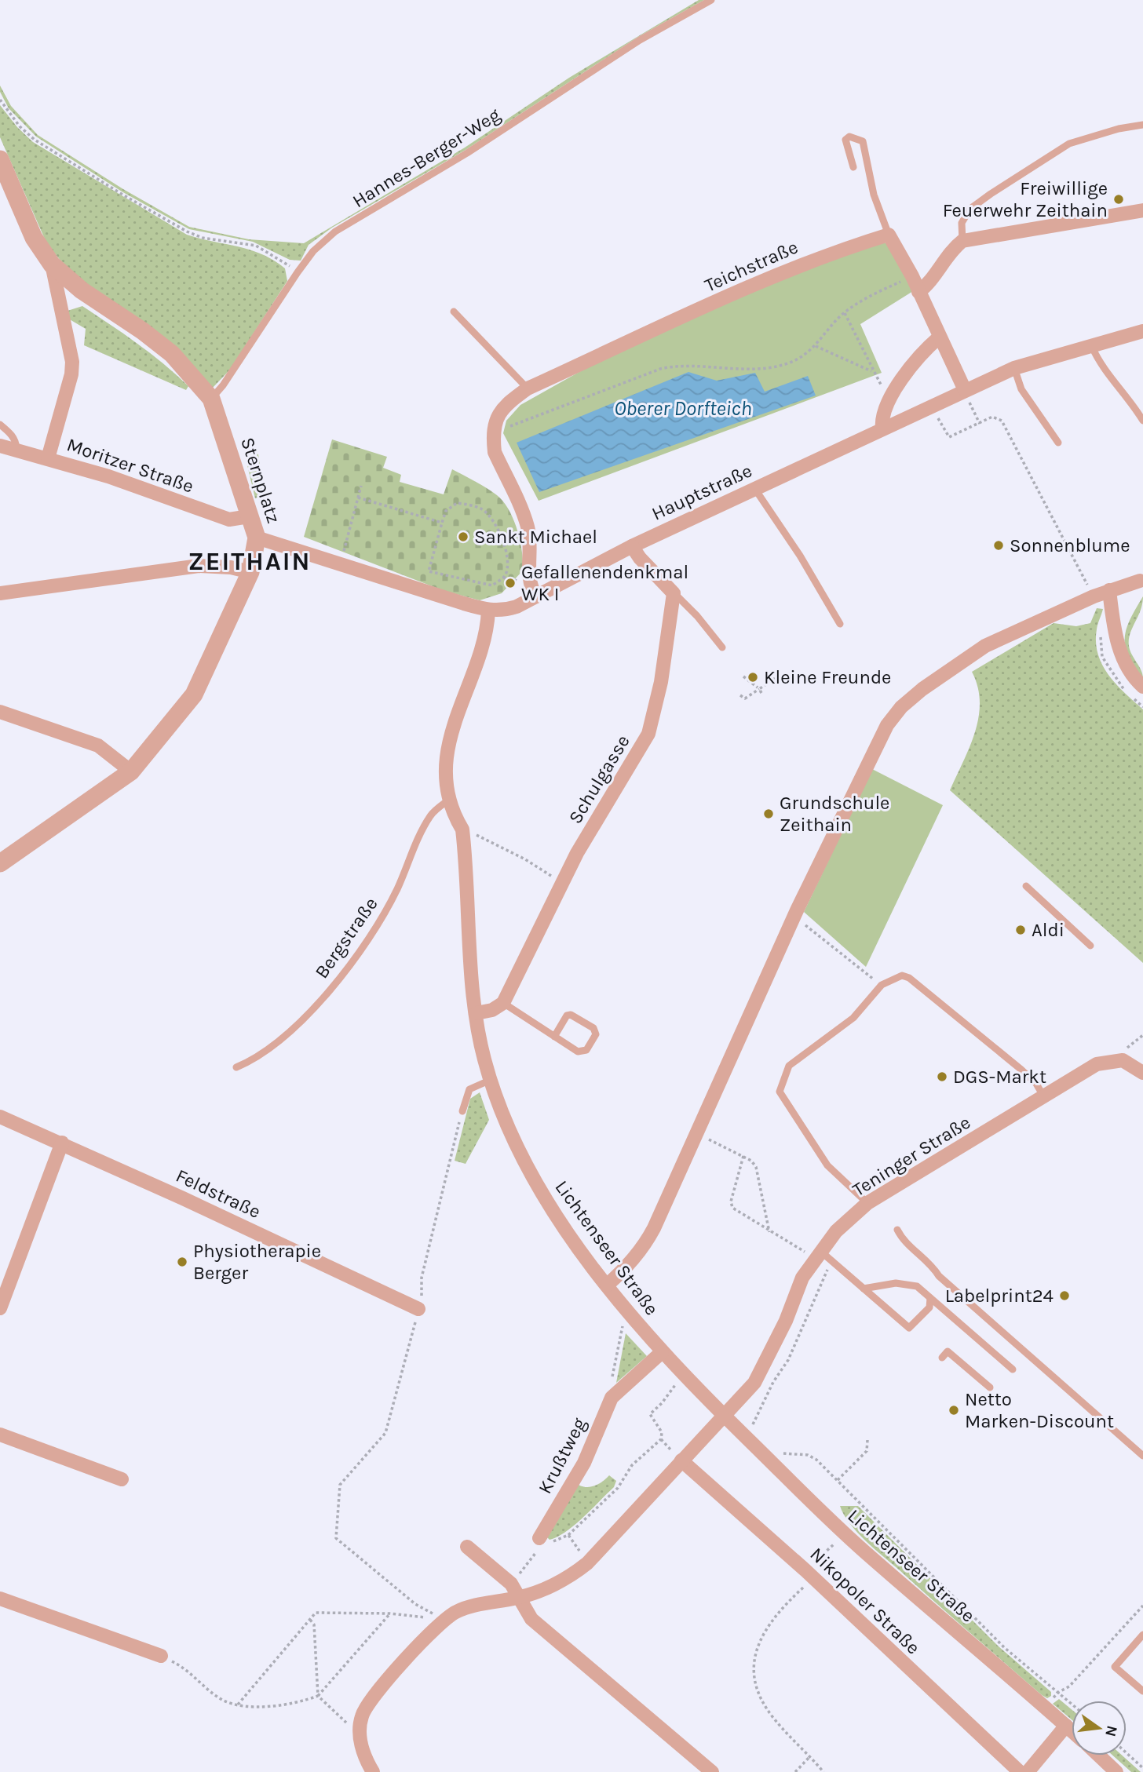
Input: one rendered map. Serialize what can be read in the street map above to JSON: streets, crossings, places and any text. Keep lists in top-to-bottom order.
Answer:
{
  "streets": {
    "street": [
      "Teichstraße",
      "Moritzer Straße",
      "Sternplatz",
      "Hauptstraße",
      "Schulgasse",
      "Teninger Straße",
      "Feldstraße",
      "Lichtenseer Straße",
      "Krußtweg",
      "Nikopoler Straße"
    ],
    "lane": ["Hannes-Berger-Weg", "Bergstraße"]
  },
  "crossings": [
    ["Hannes-Berger-Weg", "Sternplatz"],
    ["Moritzer Straße", "Sternplatz"],
    ["Sternplatz", "Hauptstraße"],
    ["Hauptstraße", "Lichtenseer Straße"],
    ["Bergstraße", "Lichtenseer Straße"],
    ["Teninger Straße", "Lichtenseer Straße"],
    ["Lichtenseer Straße", "Krußtweg"]
  ],
  "districts": ["ZEITHAIN"],
  "water": ["Oberer Dorfteich"],
  "places": [
    "Freiwillige Feuerwehr Zeithain",
    "Sankt Michael",
    "Sonnenblume",
    "Gefallenendenkmal WK I",
    "Kleine Freunde",
    "Grundschule Zeithain",
    "Aldi",
    "DGS-Markt",
    "Physiotherapie Berger",
    "Labelprint24",
    "Netto Marken-Discount"
  ],
  "north": "right"
}
